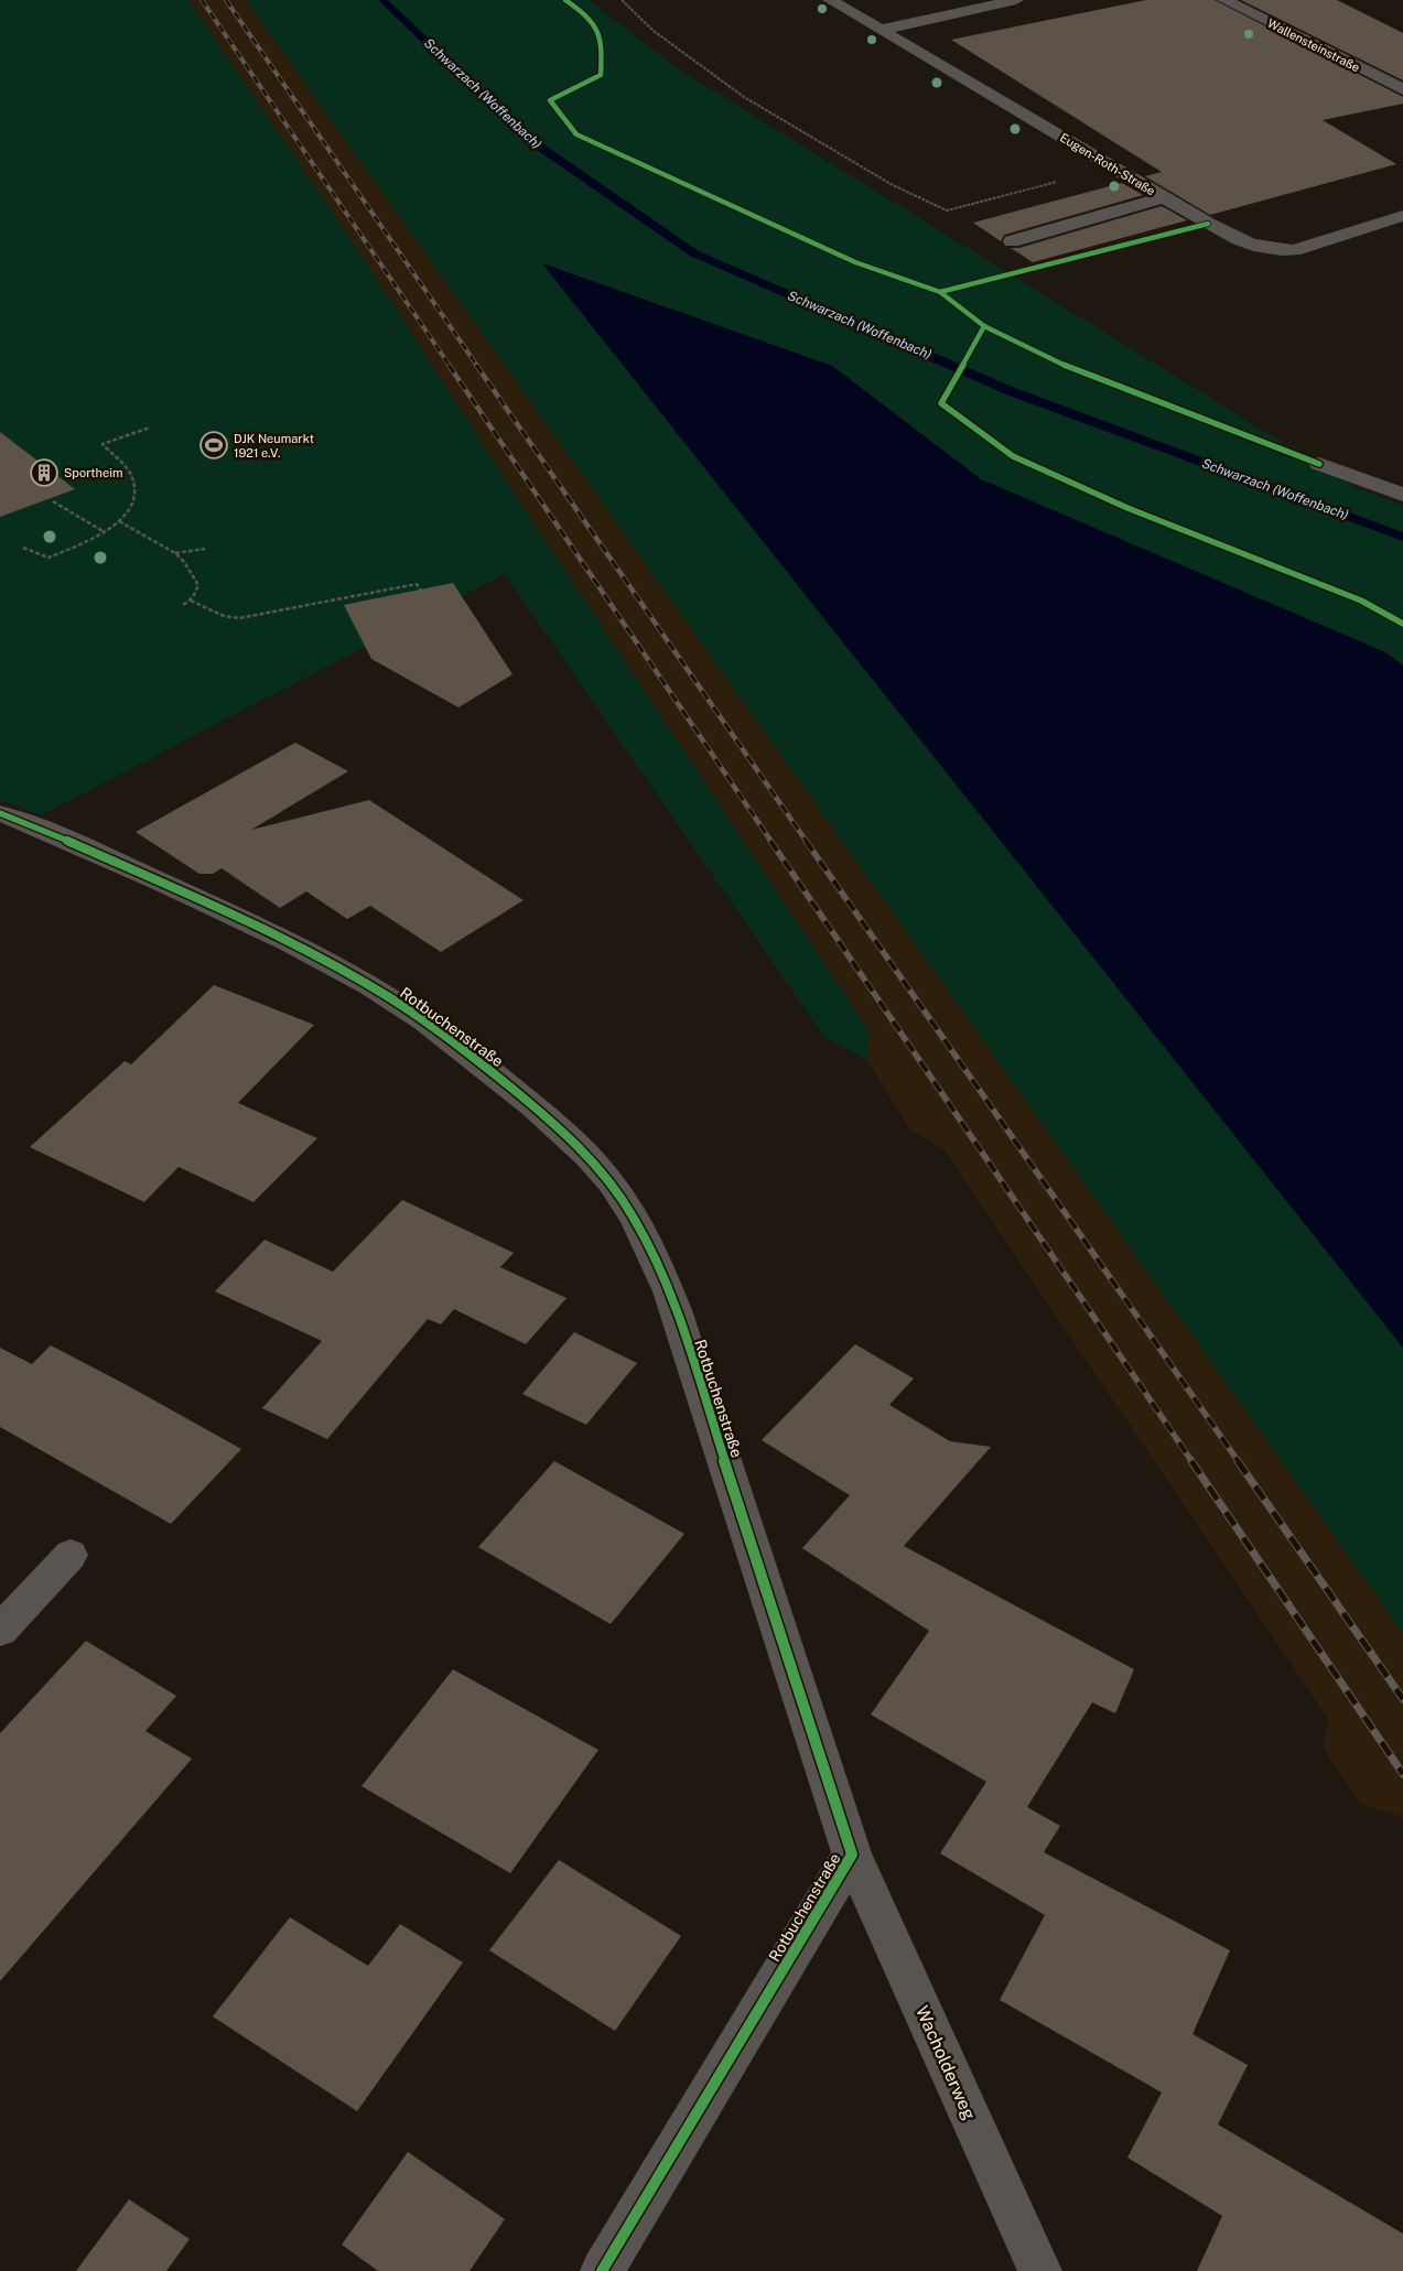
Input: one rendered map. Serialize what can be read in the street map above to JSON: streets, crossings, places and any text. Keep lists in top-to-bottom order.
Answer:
{
  "streets": {
    "street": [
      "Wallensteinstraße",
      "Eugen-Roth-Straße",
      "Rotbuchenstraße",
      "Wacholderweg"
    ]
  },
  "crossings": [
    ["Rotbuchenstraße", "Wacholderweg"]
  ],
  "water": ["Schwarzach (Woffenbach)"],
  "places": {
    "sports": ["DJK Neumarkt 1921 e.V."],
    "building": ["Sportheim"]
  }
}
